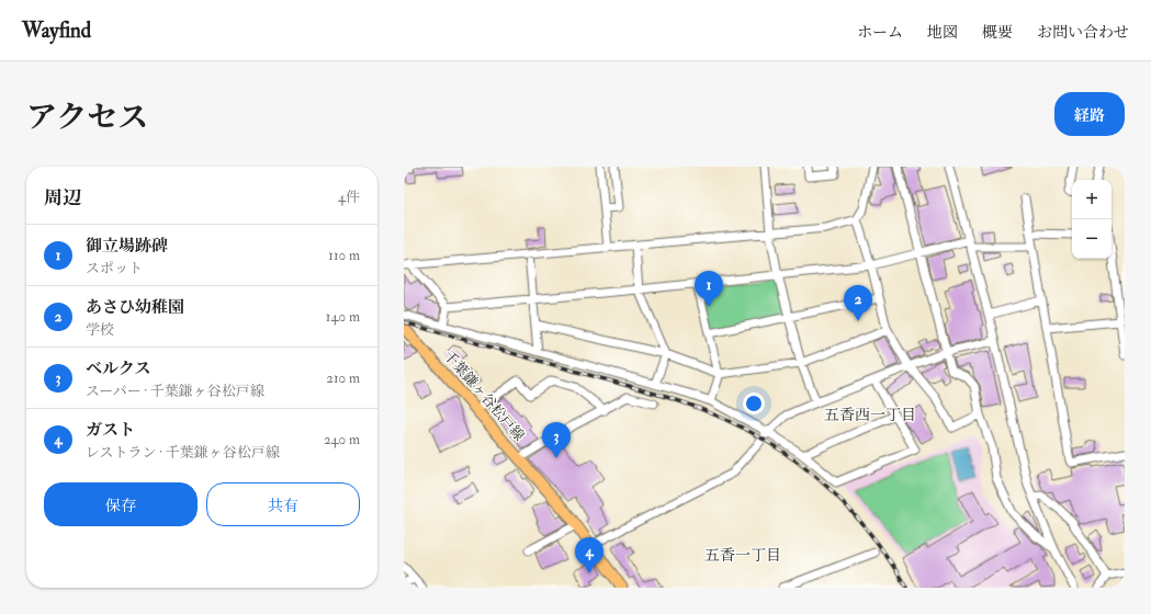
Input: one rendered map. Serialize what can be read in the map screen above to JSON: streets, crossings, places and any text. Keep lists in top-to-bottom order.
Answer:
{
  "streets": {
    "main road": ["千葉鎌ヶ谷松戸線"]
  },
  "districts": ["五香西一丁目", "五香一丁目"],
  "page": {
    "header": "Wayfind",
    "nav": [
      "ホーム",
      "地図",
      "概要",
      "お問い合わせ"
    ],
    "title": "アクセス",
    "buttons": [
      "経路",
      ["保存", "共有"]
    ],
    "heading": ["周辺", "4件"],
    "map_buttons": ["+", "−"],
    "list": [
      {
        "mark": "1",
        "name": "御立場跡碑",
        "note": "スポット",
        "value": "110 m"
      },
      {
        "mark": "2",
        "name": "あさひ幼稚園",
        "note": "学校",
        "value": "140 m"
      },
      {
        "mark": "3",
        "name": "ベルクス",
        "note": "スーパー · 千葉鎌ヶ谷松戸線",
        "value": "210 m"
      },
      {
        "mark": "4",
        "name": "ガスト",
        "note": "レストラン · 千葉鎌ヶ谷松戸線",
        "value": "240 m"
      }
    ],
    "pins": [
      "1",
      "2",
      "3",
      "4"
    ]
  }
}
